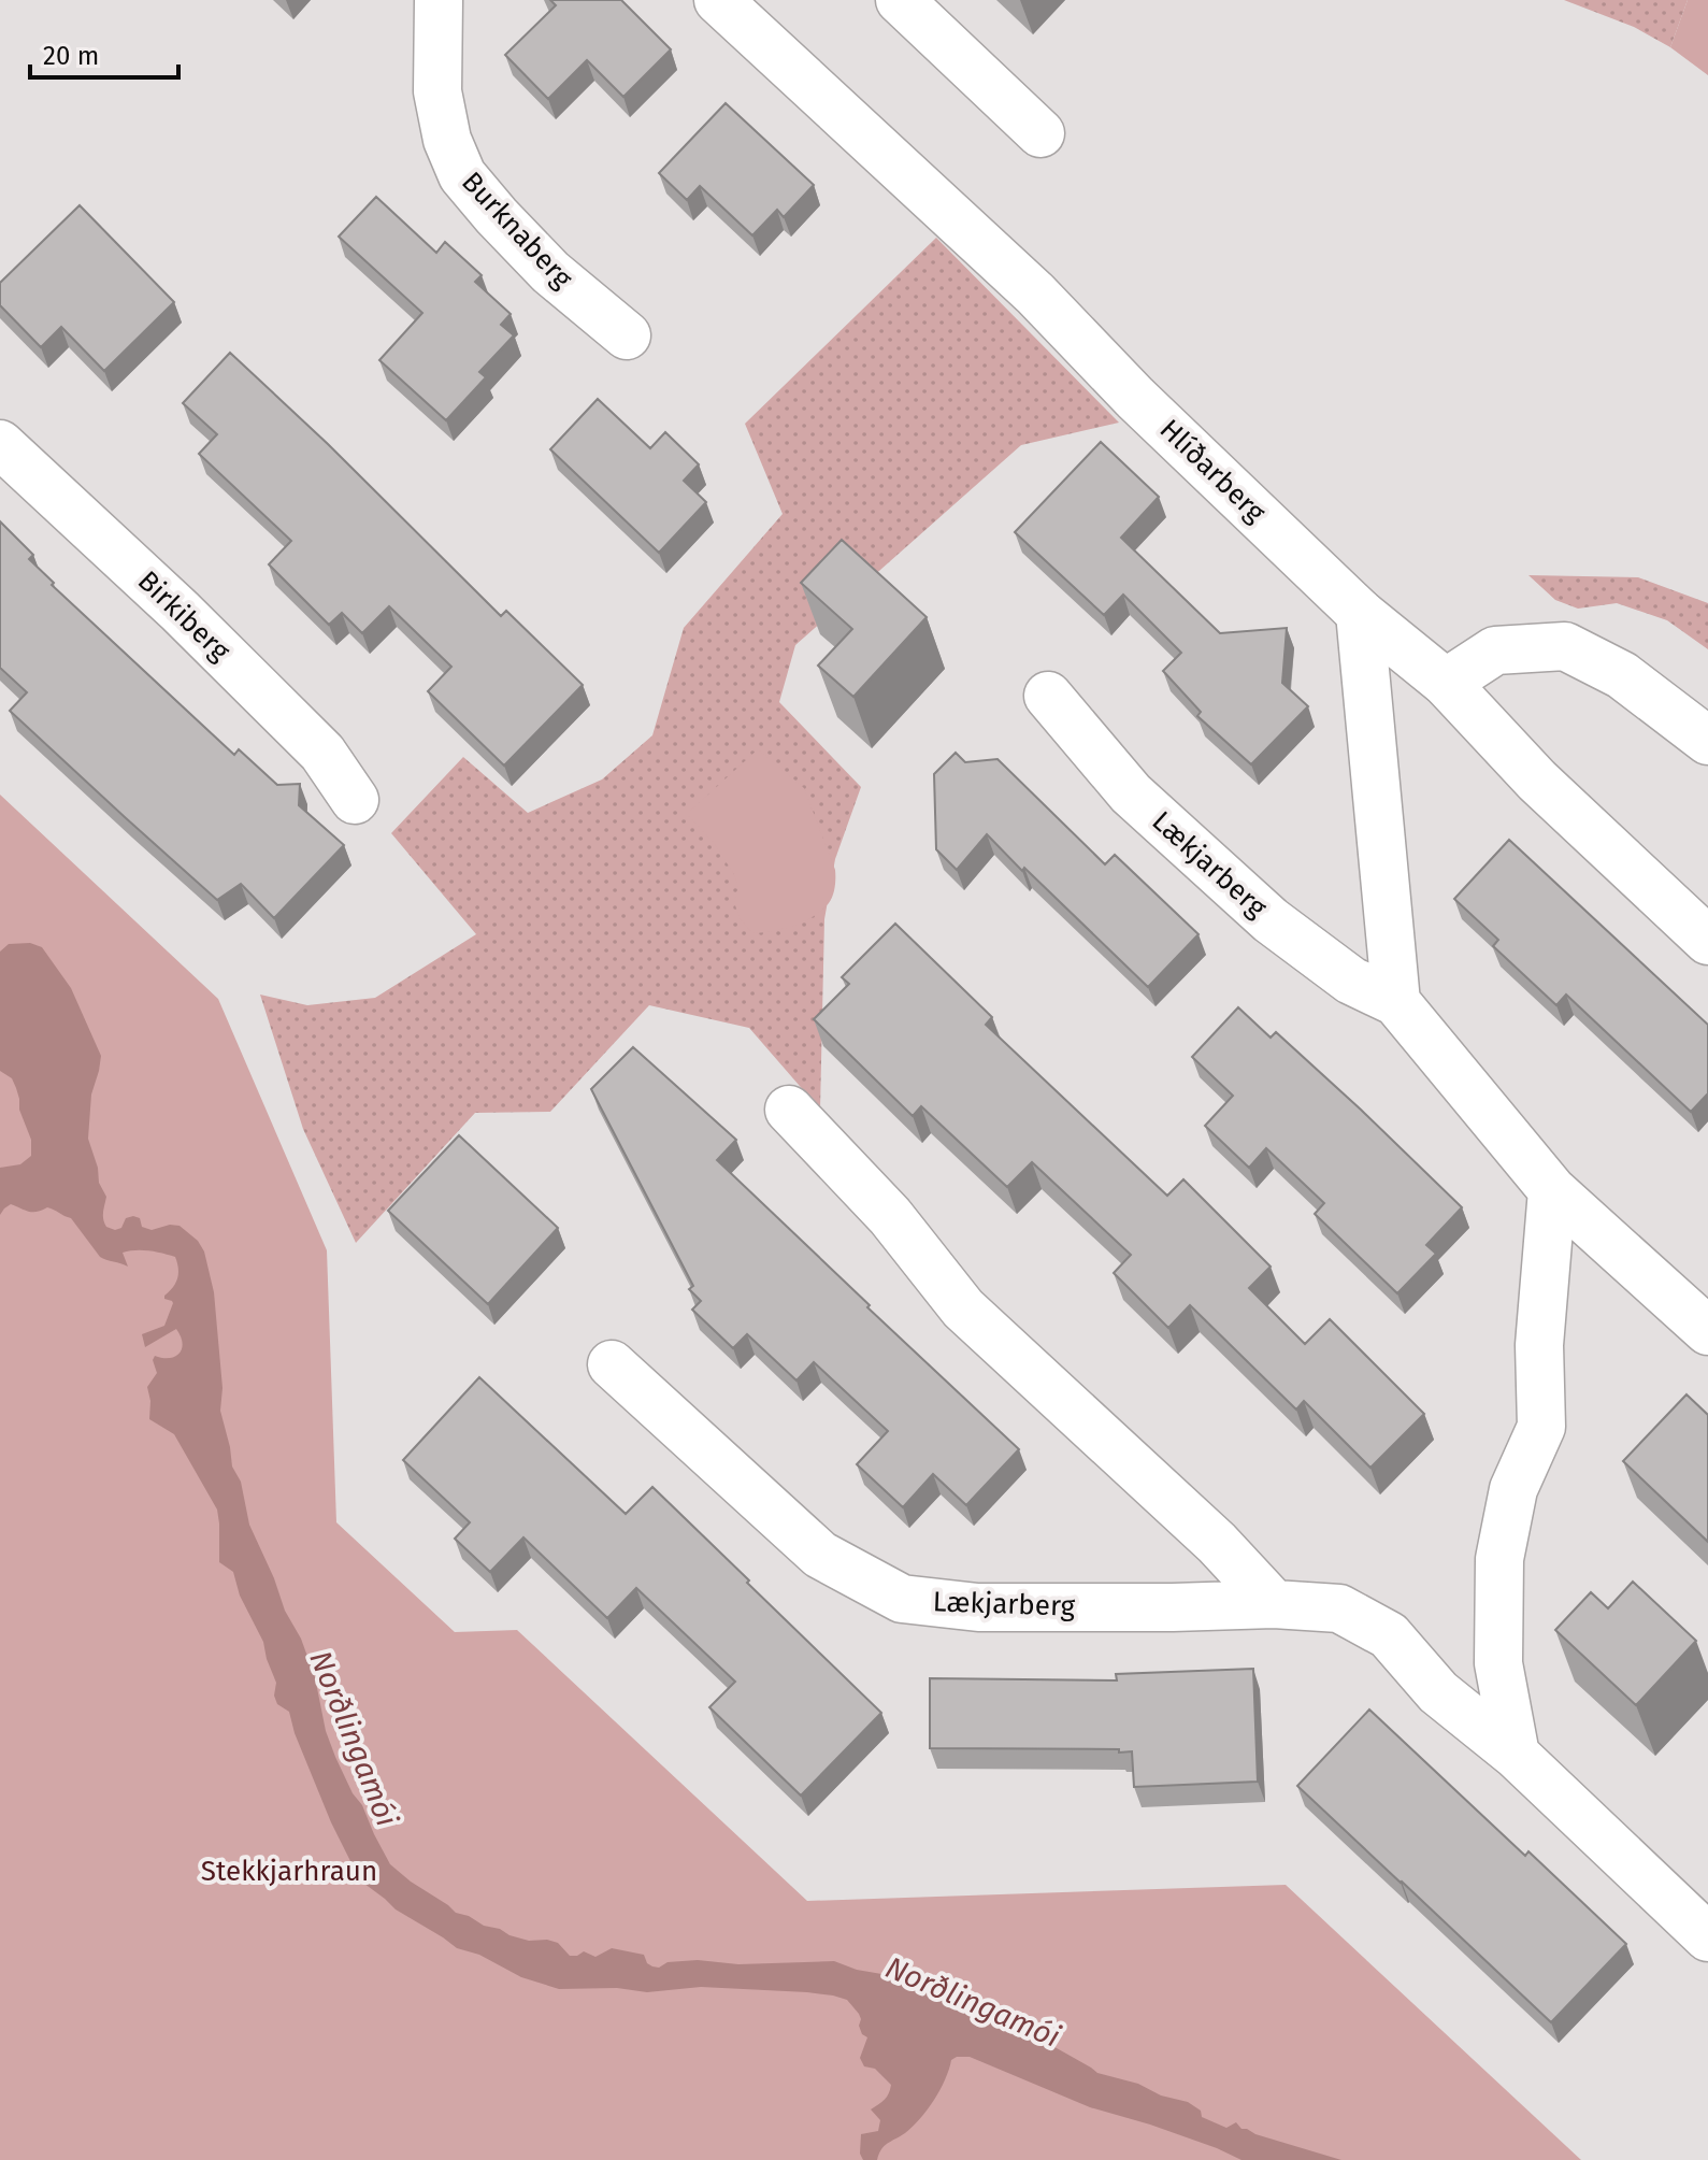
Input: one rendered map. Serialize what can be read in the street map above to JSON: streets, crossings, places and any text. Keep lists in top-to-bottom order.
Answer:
{
  "streets": {
    "street": [
      "Burknaberg",
      "Hlíðarberg",
      "Birkiberg",
      "Lækjarberg"
    ]
  },
  "water": ["Norðlingamói"],
  "parks": ["Stekkjarhraun"],
  "scale_bar": "20 m"
}
